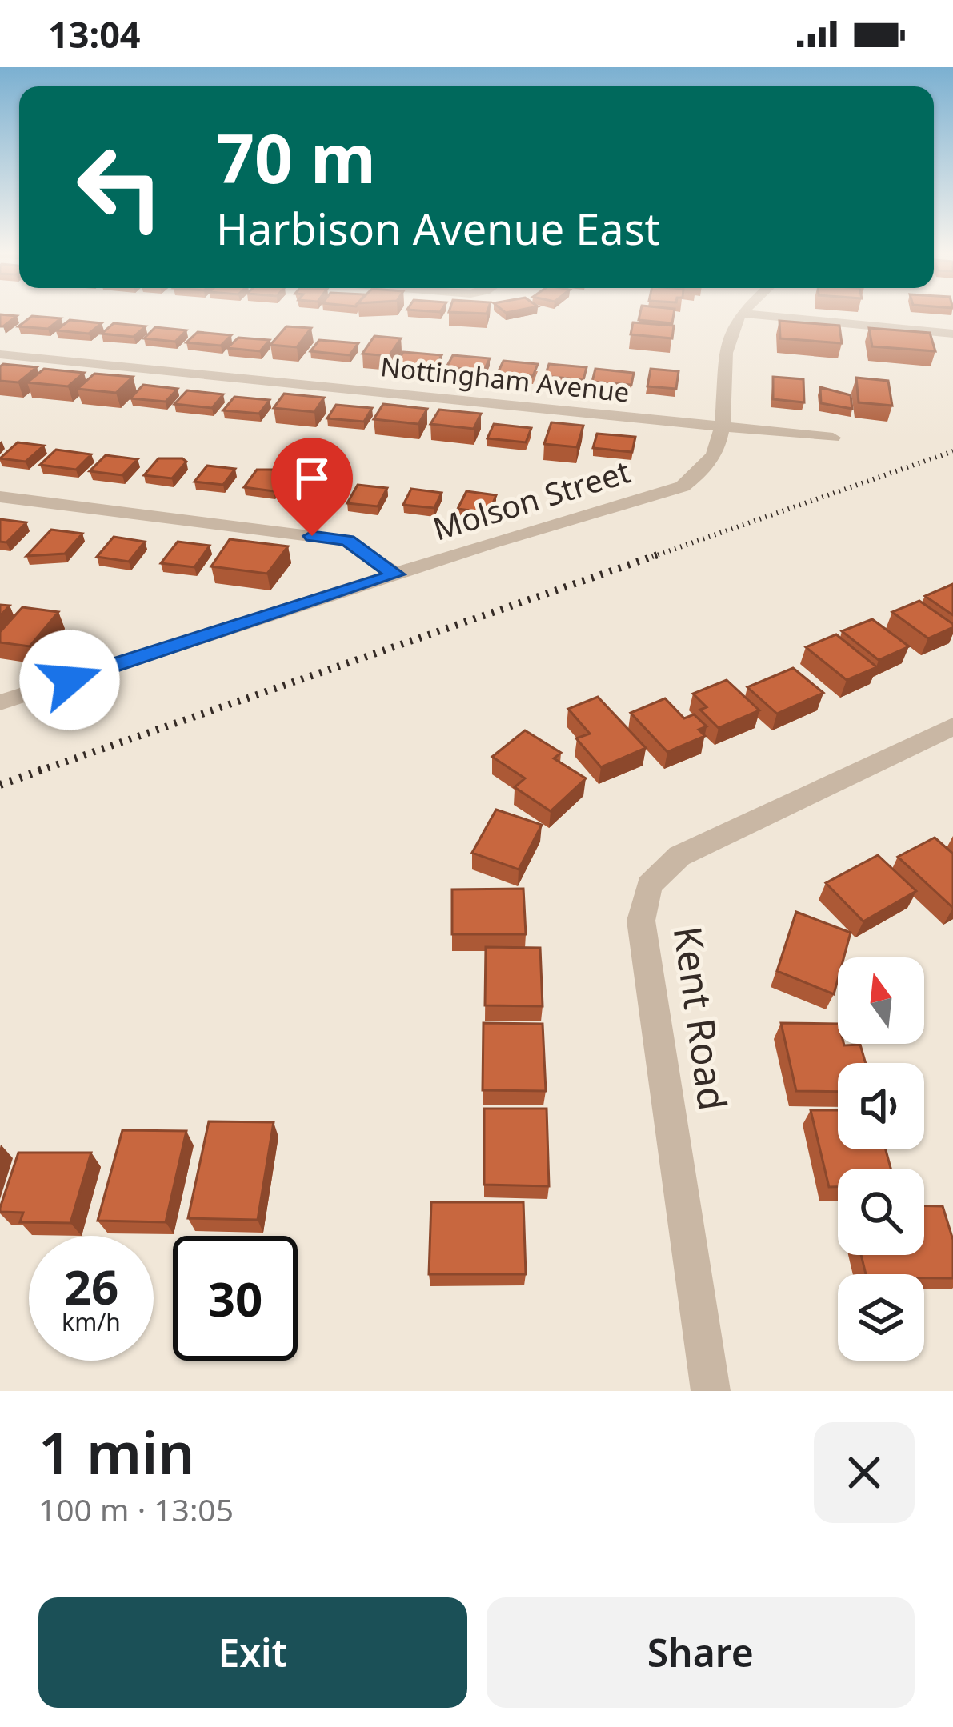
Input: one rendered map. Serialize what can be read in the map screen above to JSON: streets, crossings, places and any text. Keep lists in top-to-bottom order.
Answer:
{
  "streets": {
    "street": ["Nottingham Avenue", "Molson Street", "Kent Road"]
  },
  "crossings": [
    ["Nottingham Avenue", "Molson Street"]
  ],
  "north": "top",
  "page": {
    "status": "13:04",
    "turn": ["70 m", "Harbison Avenue East"],
    "speed": "26 km/h",
    "limit": "30",
    "heading": ["1 min", "100 m · 13:05"],
    "buttons": ["Exit", "Share"]
  }
}
